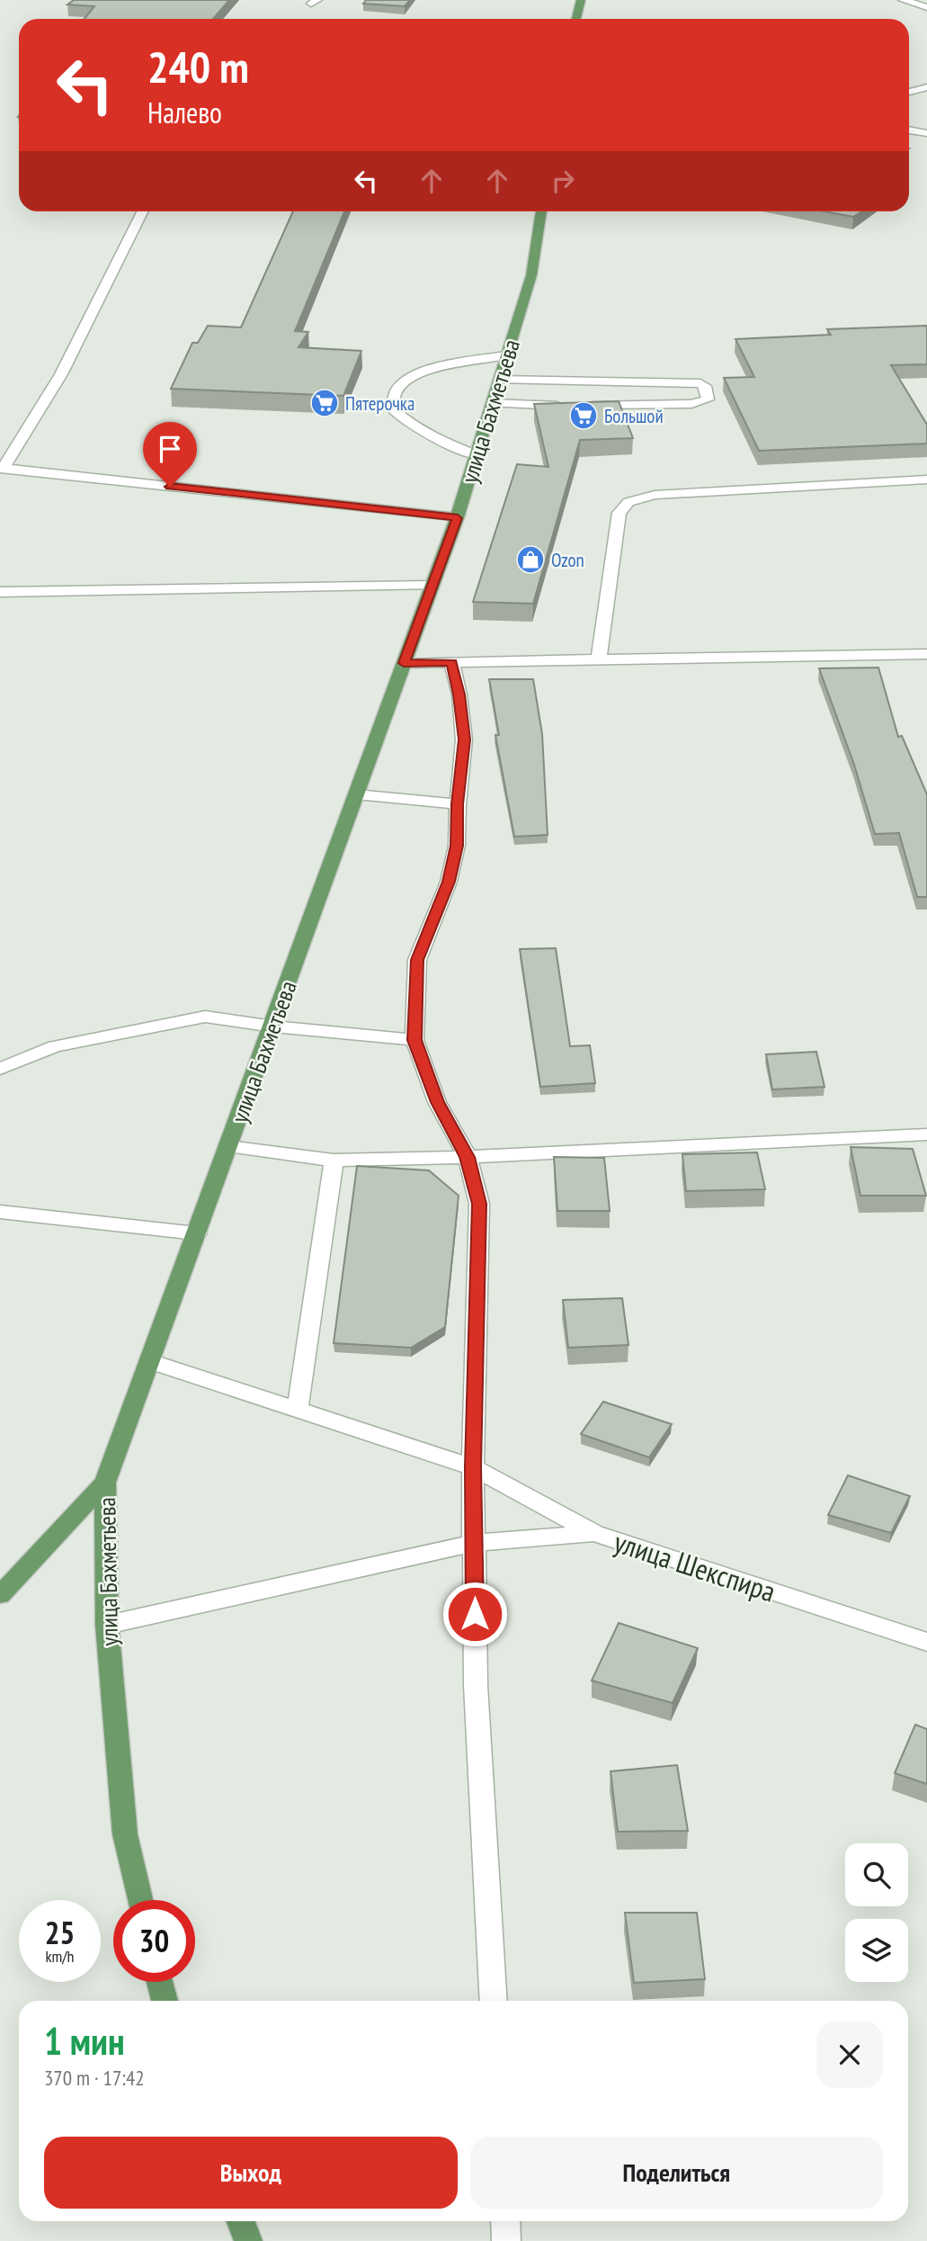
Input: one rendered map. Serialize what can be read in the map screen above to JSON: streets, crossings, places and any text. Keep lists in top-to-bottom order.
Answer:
{
  "streets": {
    "main road": ["улица Бахметьева"],
    "street": ["улица Шекспира"]
  },
  "crossings": [
    ["улица Бахметьева", "улица Шекспира"]
  ],
  "places": {
    "supermarket": ["Пятерочка", "Большой"],
    "shop": ["Ozon"]
  },
  "page": {
    "turn": ["240 m", "Налево"],
    "speed": "25 km/h",
    "limit": "30",
    "heading": ["1 мин", "370 m · 17:42"],
    "buttons": ["Выход", "Поделиться"]
  }
}
